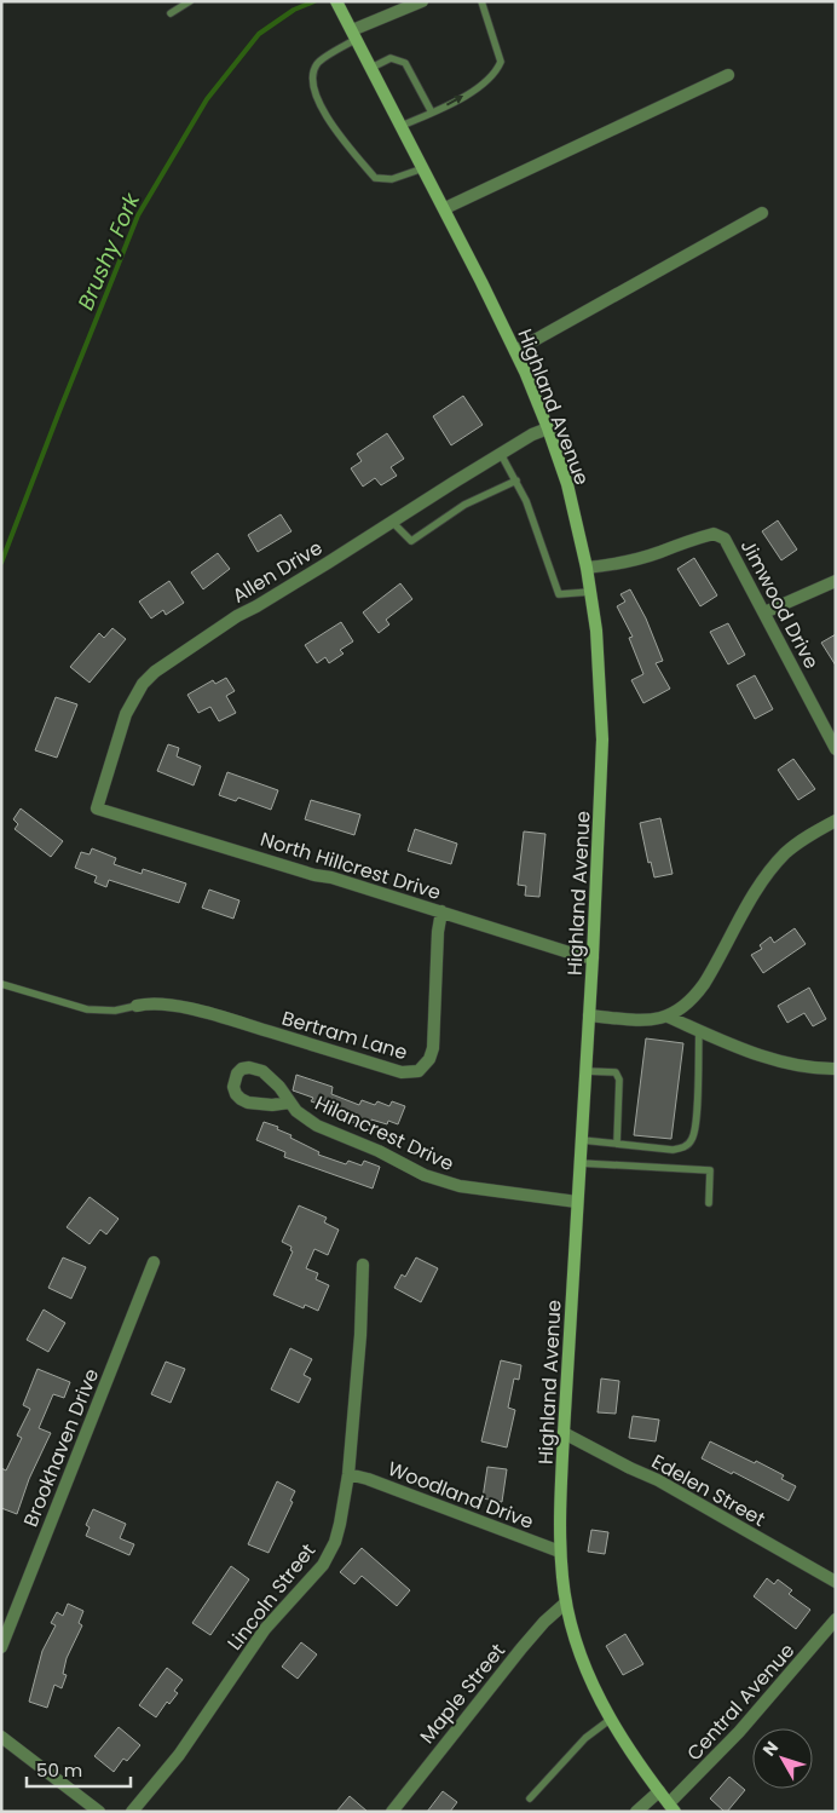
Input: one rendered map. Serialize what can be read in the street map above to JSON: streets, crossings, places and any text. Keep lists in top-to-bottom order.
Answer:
{
  "streets": {
    "main road": ["Highland Avenue"],
    "street": [
      "Allen Drive",
      "Jimwood Drive",
      "North Hillcrest Drive",
      "Bertram Lane",
      "Hilancrest Drive",
      "Brookhaven Drive",
      "Edelen Street",
      "Woodland Drive",
      "Lincoln Street",
      "Maple Street",
      "Central Avenue"
    ]
  },
  "crossings": [
    ["Highland Avenue", "Allen Drive"],
    ["Highland Avenue", "Jimwood Drive"],
    ["Highland Avenue", "North Hillcrest Drive"],
    ["Highland Avenue", "Hilancrest Drive"],
    ["Highland Avenue", "Edelen Street"],
    ["Highland Avenue", "Woodland Drive"],
    ["Highland Avenue", "Maple Street"],
    ["Highland Avenue", "Central Avenue"],
    ["Allen Drive", "North Hillcrest Drive"],
    ["North Hillcrest Drive", "Bertram Lane"],
    ["Woodland Drive", "Lincoln Street"]
  ],
  "water": ["Brushy Fork"],
  "scale_bar": "50 m",
  "north": "top left"
}
